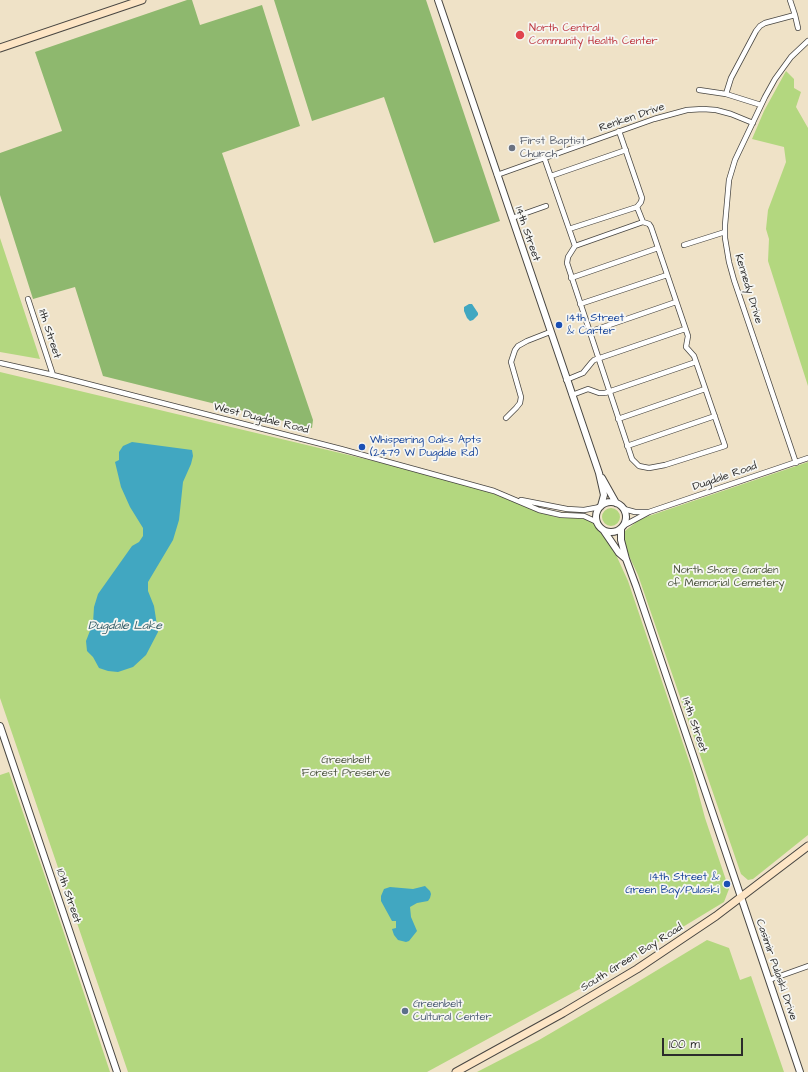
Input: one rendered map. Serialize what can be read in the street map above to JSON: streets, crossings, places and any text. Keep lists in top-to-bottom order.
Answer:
{
  "streets": {
    "main road": ["South Green Bay Road"],
    "street": [
      "Renken Drive",
      "14th Street",
      "Kennedy Drive",
      "11th Street",
      "West Dugdale Road",
      "Dugdale Road",
      "10th Street",
      "Casimir Pulaski Drive"
    ]
  },
  "crossings": [
    ["Renken Drive", "14th Street"],
    ["Renken Drive", "Kennedy Drive"],
    ["14th Street", "South Green Bay Road"],
    ["14th Street", "Casimir Pulaski Drive"],
    ["Kennedy Drive", "Dugdale Road"],
    ["11th Street", "West Dugdale Road"],
    ["South Green Bay Road", "Casimir Pulaski Drive"]
  ],
  "water": ["Dugdale Lake"],
  "parks": ["North Shore Garden of Memorial Cemetery", "Greenbelt Forest Preserve"],
  "places": [
    "North Central Community Health Center",
    "First Baptist Church",
    "14th Street & Carter",
    "Whispering Oaks Apts (2479 W Dugdale Rd)",
    "14th Street & Green Bay/Pulaski",
    "Greenbelt Cultural Center"
  ],
  "scale_bar": "100 m"
}
